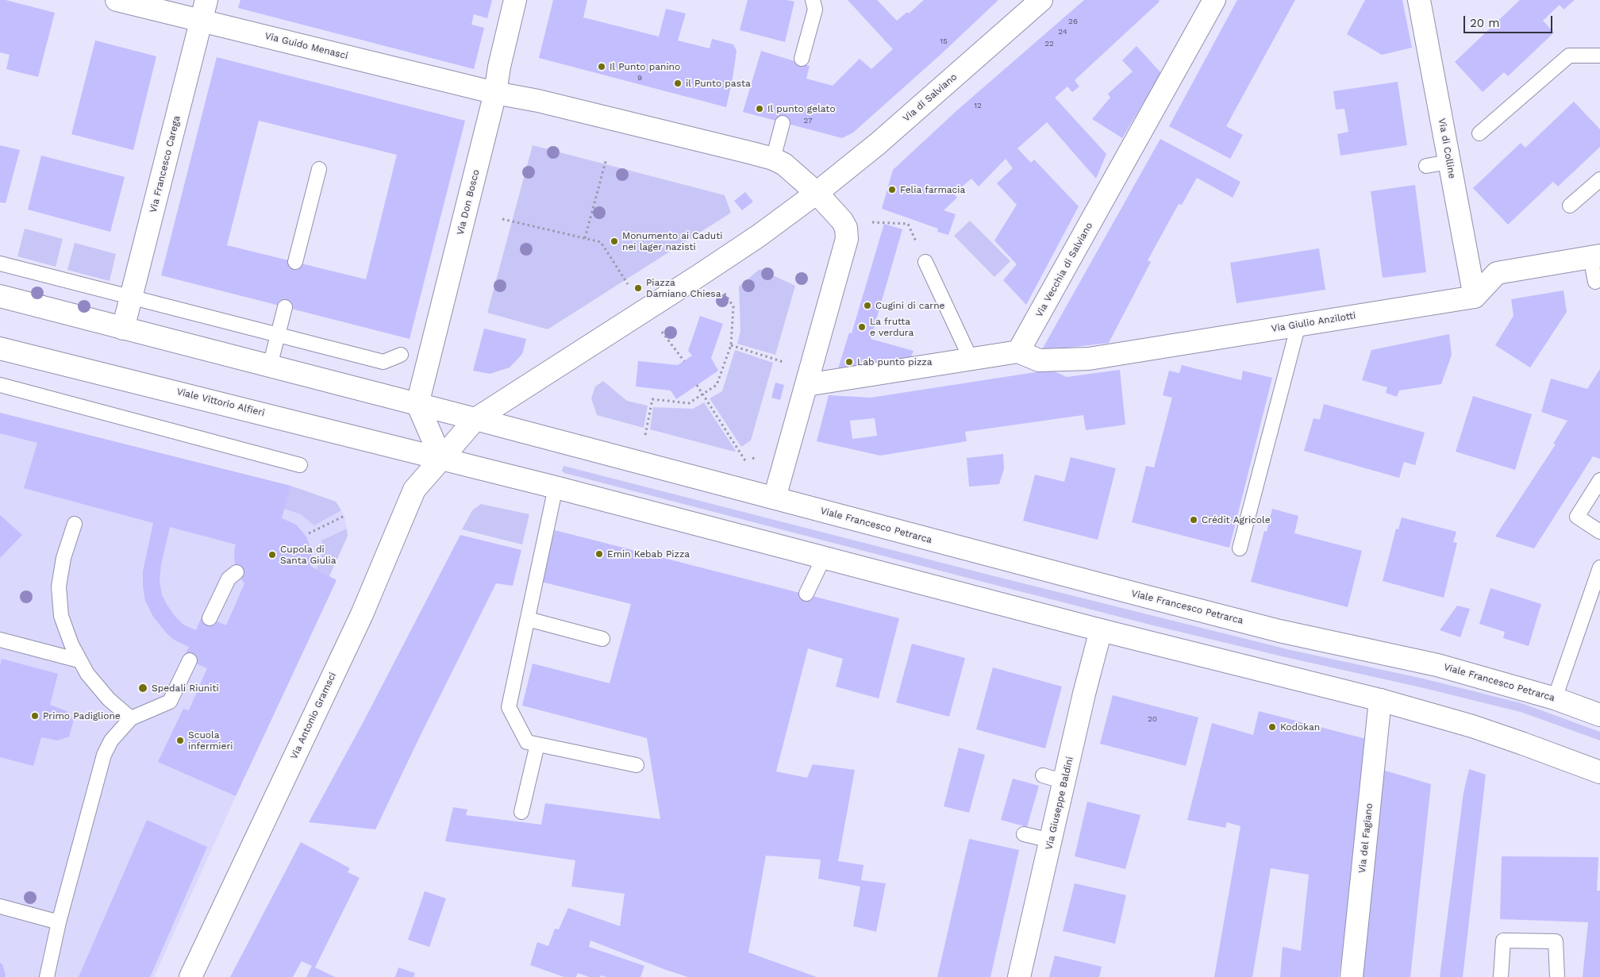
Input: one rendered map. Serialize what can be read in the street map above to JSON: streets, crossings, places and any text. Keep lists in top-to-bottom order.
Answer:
{
  "streets": {
    "street": [
      "Via Guido Menasci",
      "Via di Salviano",
      "Via di Colline",
      "Via Francesco Carega",
      "Via Don Bosco",
      "Via Vecchia di Salviano",
      "Via Giulio Anzilotti",
      "Viale Vittorio Alfieri",
      "Viale Francesco Petrarca",
      "Via Antonio Gramsci",
      "Via Giuseppe Baldini",
      "Via del Fagiano"
    ]
  },
  "crossings": [
    ["Via Guido Menasci", "Via Francesco Carega"],
    ["Via Guido Menasci", "Via Don Bosco"],
    ["Via di Colline", "Via Giulio Anzilotti"],
    ["Via Vecchia di Salviano", "Via Giulio Anzilotti"],
    ["Viale Vittorio Alfieri", "Via Antonio Gramsci"]
  ],
  "places": [
    "Il Punto panino",
    "il Punto pasta",
    "Il punto gelato",
    "Felia farmacia",
    "Monumento ai Caduti nei lager nazisti",
    "Piazza Damiano Chiesa",
    "Cugini di carne",
    "La frutta e verdura",
    "Lab punto pizza",
    "Crédit Agricole",
    "Emin Kebab Pizza",
    "Cupola di Santa Giulia",
    "Spedali Riuniti",
    "Primo Padiglione",
    "Kodokan",
    "Scuola infermieri"
  ],
  "house_numbers": [
    "26",
    "24",
    "15",
    "22",
    "9",
    "12",
    "27",
    "20"
  ],
  "scale_bar": "20 m"
}
